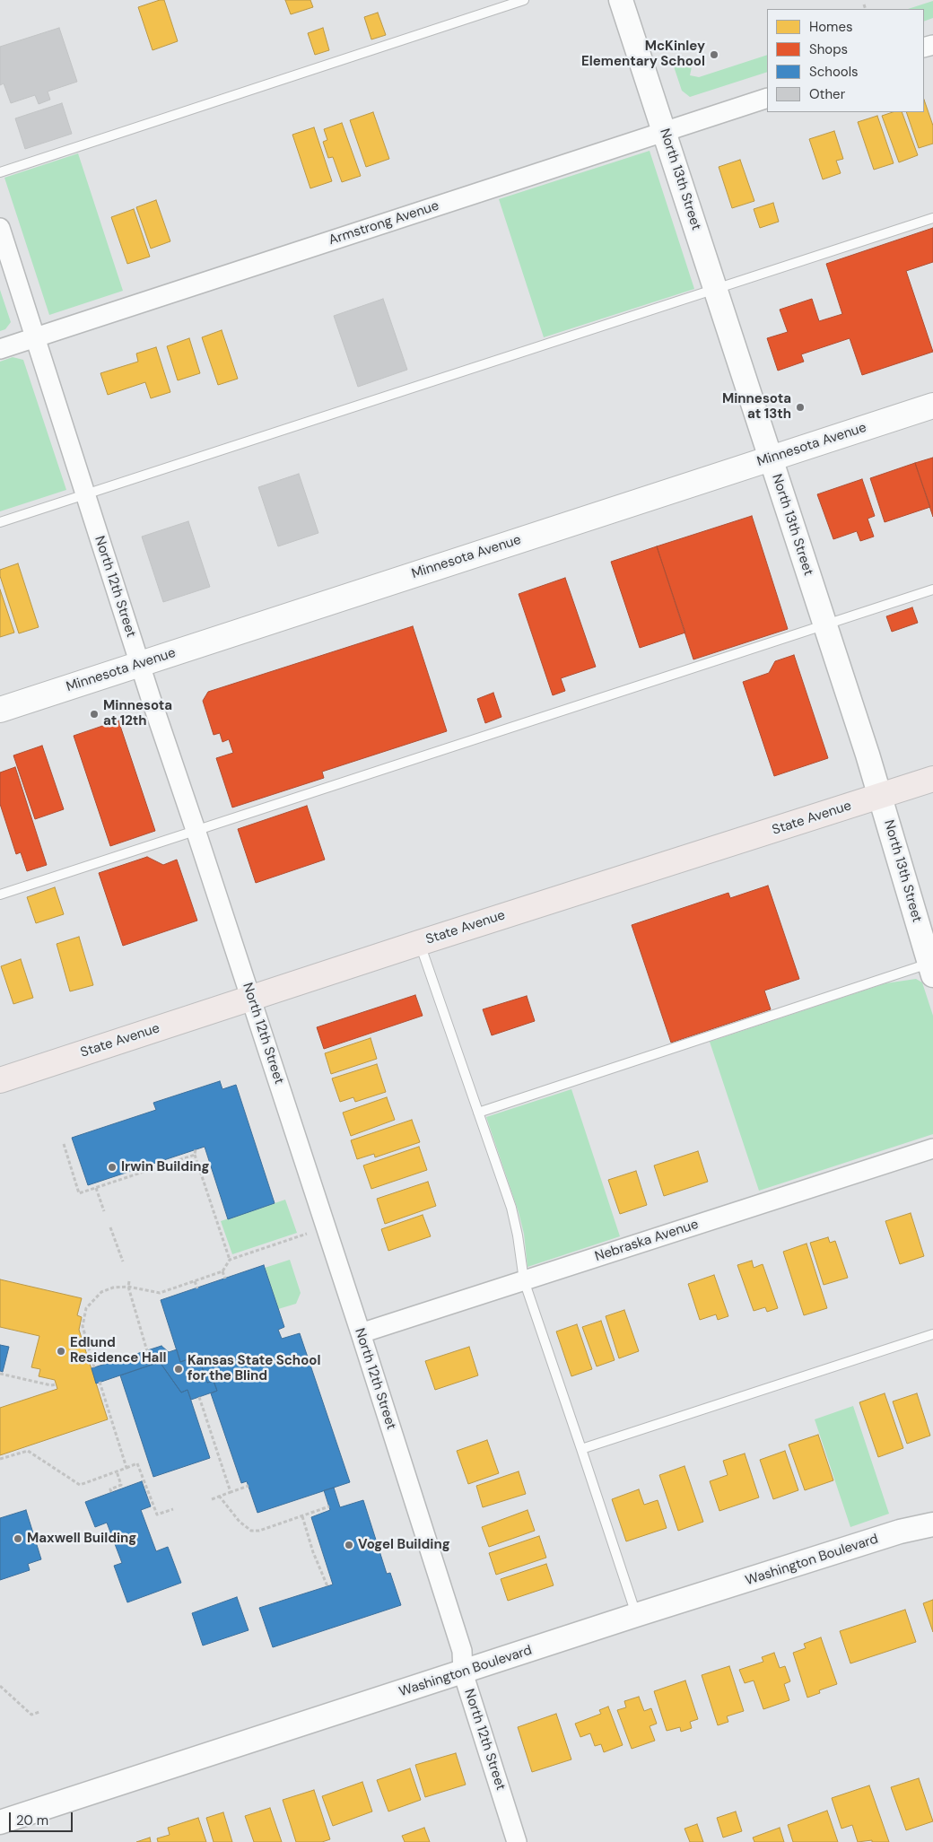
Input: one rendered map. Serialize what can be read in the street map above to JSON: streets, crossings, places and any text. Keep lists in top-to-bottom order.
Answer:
{
  "streets": {
    "main road": ["Minnesota Avenue", "State Avenue"],
    "street": [
      "North 13th Street",
      "Armstrong Avenue",
      "North 12th Street",
      "Nebraska Avenue",
      "Washington Boulevard"
    ]
  },
  "crossings": [
    ["North 13th Street", "Armstrong Avenue"],
    ["North 13th Street", "Minnesota Avenue"],
    ["North 13th Street", "State Avenue"],
    ["Armstrong Avenue", "North 12th Street"],
    ["Minnesota Avenue", "North 12th Street"],
    ["North 12th Street", "State Avenue"],
    ["North 12th Street", "Nebraska Avenue"],
    ["North 12th Street", "Washington Boulevard"]
  ],
  "places": [
    "McKinley Elementary School",
    "Minnesota at 13th",
    "Minnesota at 12th",
    "Irwin Building",
    "Edlund Residence Hall",
    "Kansas State School for the Blind",
    "Maxwell Building",
    "Vogel Building"
  ],
  "legend": [
    "Homes",
    "Shops",
    "Schools",
    "Other"
  ],
  "scale_bar": "20 m"
}
